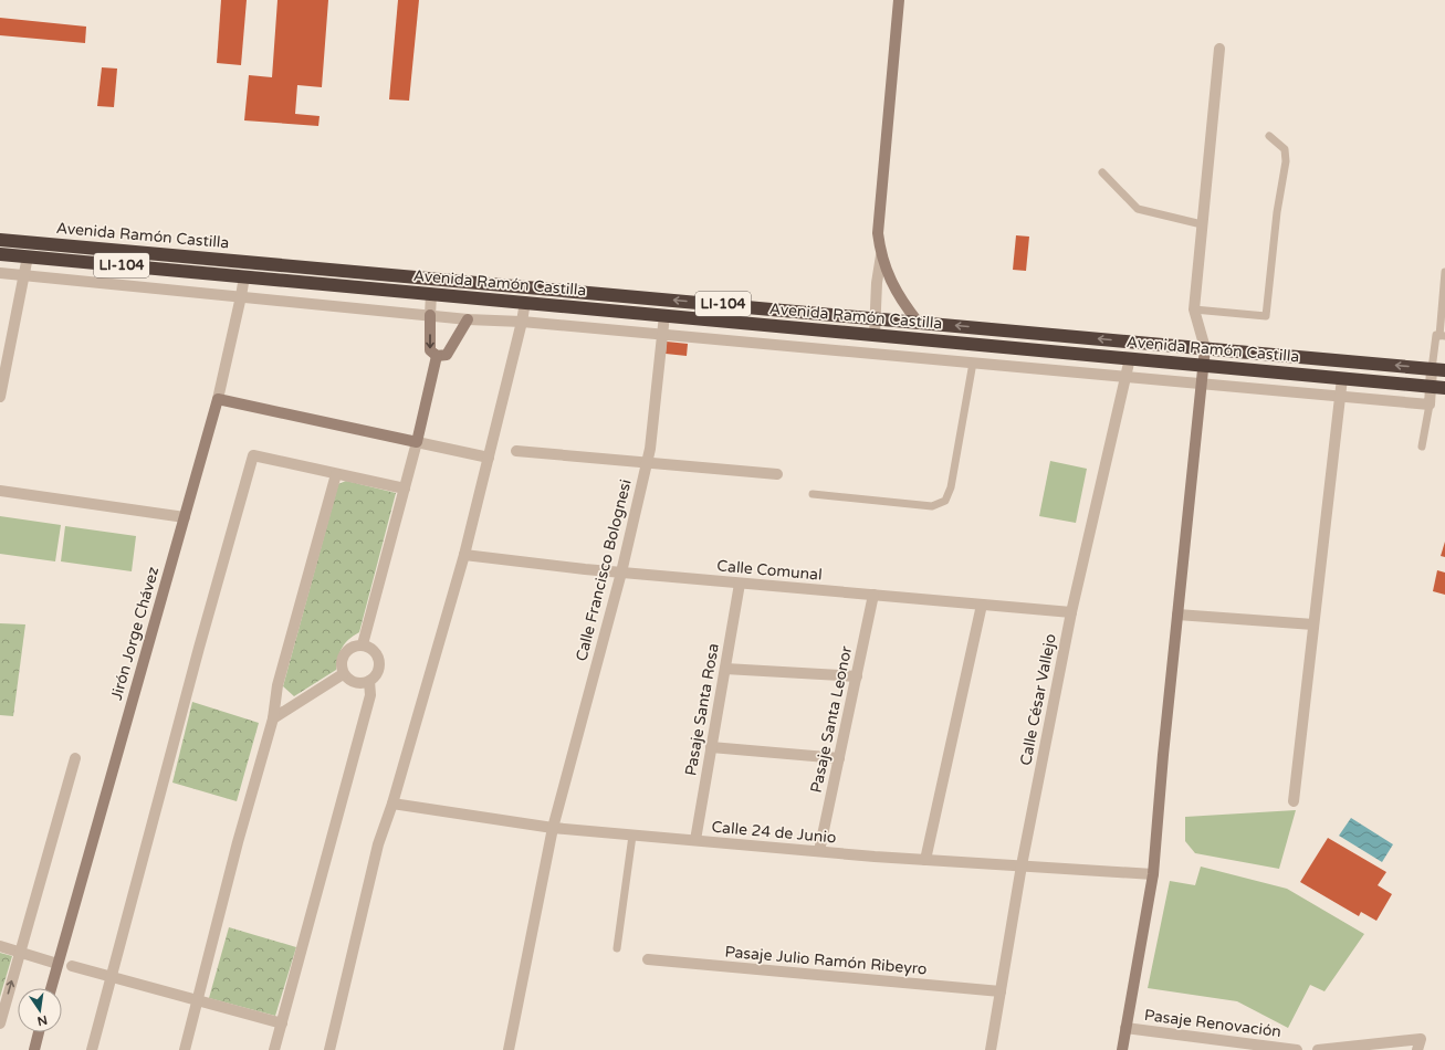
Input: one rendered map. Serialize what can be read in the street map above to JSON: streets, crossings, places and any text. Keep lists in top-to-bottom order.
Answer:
{
  "streets": {
    "highway": ["Avenida Ramón Castilla", "LI-104"],
    "street": [
      "Calle Francisco Bolognesi",
      "Calle Comunal",
      "Jirón Jorge Chávez",
      "Calle César Vallejo",
      "Pasaje Santa Rosa",
      "Pasaje Santa Leonor",
      "Calle 24 de Junio",
      "Pasaje Julio Ramón Ribeyro",
      "Pasaje Renovación"
    ]
  },
  "crossings": [
    ["Avenida Ramón Castilla", "Calle Francisco Bolognesi"],
    ["Avenida Ramón Castilla", "Jirón Jorge Chávez"],
    ["Avenida Ramón Castilla", "Calle César Vallejo"],
    ["Calle Francisco Bolognesi", "Calle Comunal"],
    ["Calle Francisco Bolognesi", "Calle 24 de Junio"],
    ["Calle Comunal", "Calle César Vallejo"],
    ["Calle Comunal", "Pasaje Santa Rosa"],
    ["Calle Comunal", "Pasaje Santa Leonor"],
    ["Calle César Vallejo", "Calle 24 de Junio"],
    ["Calle César Vallejo", "Pasaje Julio Ramón Ribeyro"],
    ["Pasaje Santa Rosa", "Calle 24 de Junio"],
    ["Pasaje Santa Leonor", "Calle 24 de Junio"]
  ],
  "north": "bottom"
}
